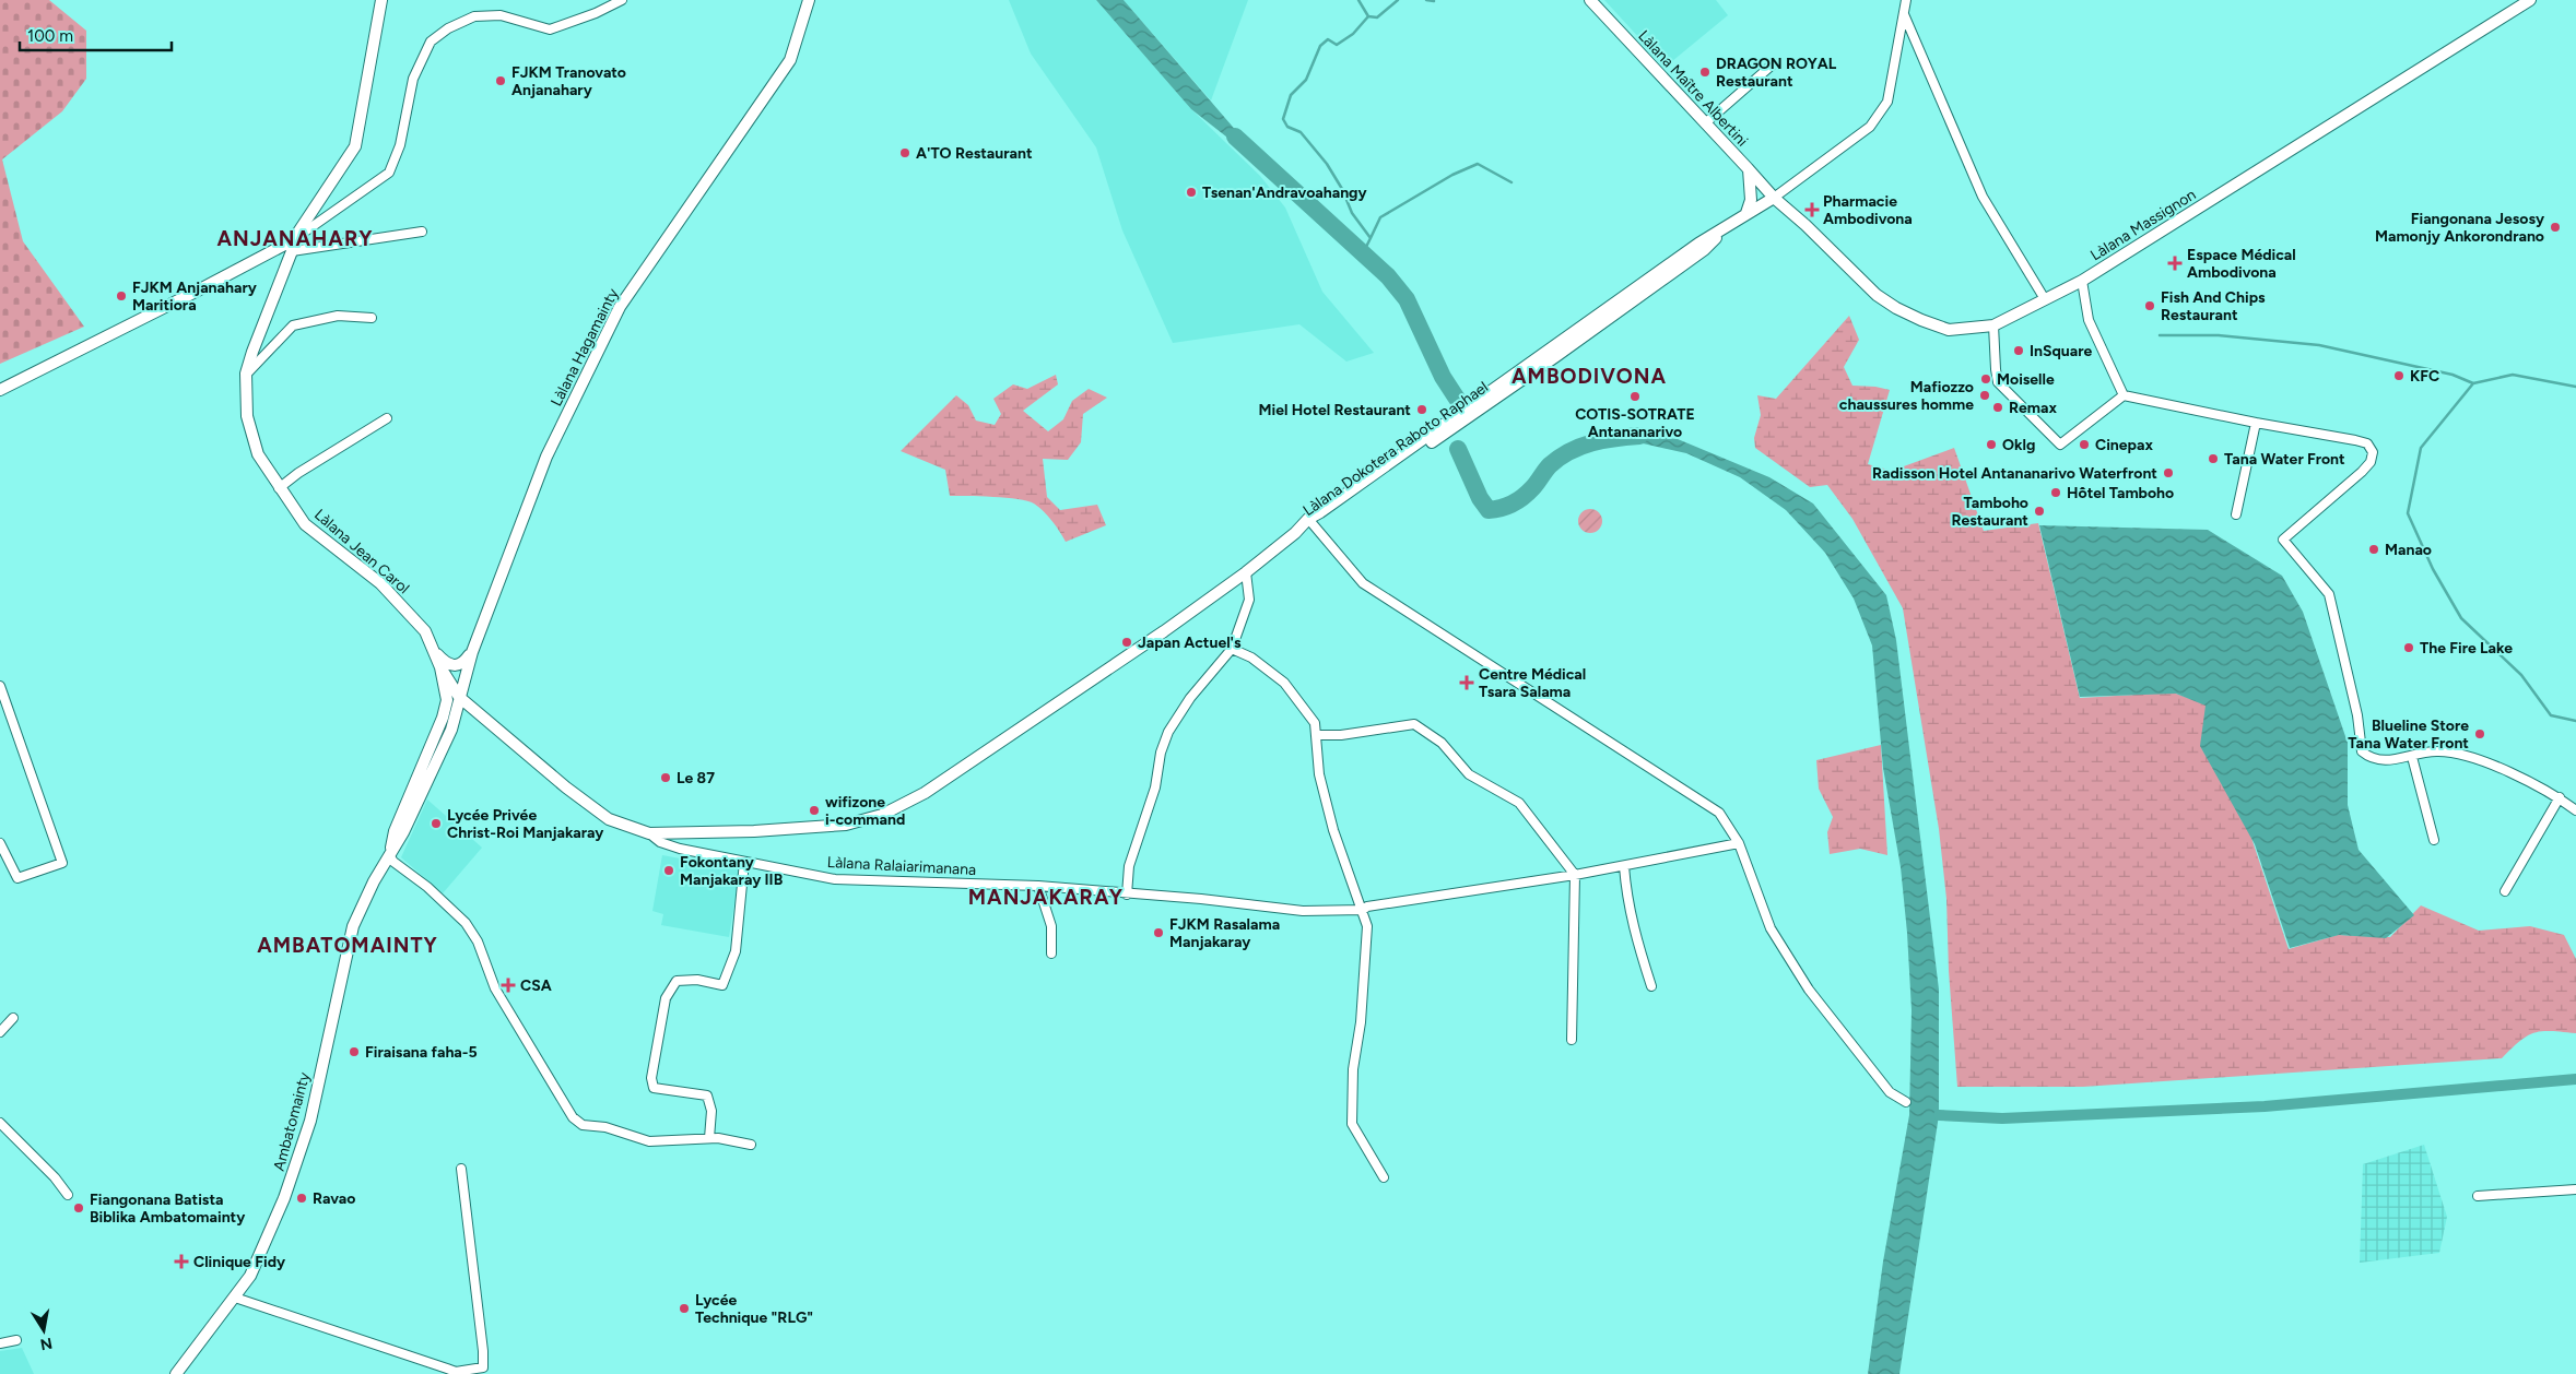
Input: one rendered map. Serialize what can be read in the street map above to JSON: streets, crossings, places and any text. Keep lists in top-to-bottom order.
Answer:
{
  "streets": {
    "main road": [
      "Làlana Maître Albertini",
      "Làlana Massignon",
      "Làlana Hagamainty",
      "Làlana Dokotera Raboto Raphael",
      "Làlana Jean Carol",
      "Ambatomainty"
    ],
    "street": ["Làlana Ralaiarimanana"]
  },
  "crossings": [
    ["Làlana Maître Albertini", "Làlana Massignon"],
    ["Làlana Maître Albertini", "Làlana Dokotera Raboto Raphael"],
    ["Làlana Massignon", "Làlana Dokotera Raboto Raphael"],
    ["Làlana Hagamainty", "Ambatomainty"],
    ["Làlana Dokotera Raboto Raphael", "Làlana Ralaiarimanana"]
  ],
  "districts": [
    "ANJANAHARY",
    "AMBODIVONA",
    "MANJAKARAY",
    "AMBATOMAINTY"
  ],
  "places": {
    "other": [
      "DRAGON ROYAL Restaurant",
      "FJKM Tranovato Anjanahary",
      "A'TO Restaurant",
      "Tsenan'Andravoahangy",
      "Fiangonana Jesosy Mamonjy Ankorondrano",
      "FJKM Anjanahary Maritiora",
      "Fish And Chips Restaurant",
      "InSquare",
      "KFC",
      "Moiselle",
      "Mafiozzo chaussures homme",
      "COTIS-SOTRATE Antananarivo",
      "Remax",
      "Miel Hotel Restaurant",
      "Oklg",
      "Cinepax",
      "Tana Water Front",
      "Radisson Hotel Antananarivo Waterfront",
      "Hôtel Tamboho",
      "Tamboho Restaurant",
      "Manao",
      "Japan Actuel's",
      "The Fire Lake",
      "Blueline Store Tana Water Front",
      "Le 87",
      "wifizone i-command",
      "Lycée Privée Christ-Roi Manjakaray",
      "Fokontany Manjakaray IIB",
      "FJKM Rasalama Manjakaray",
      "Firaisana faha-5",
      "Ravao",
      "Fiangonana Batista Biblika Ambatomainty",
      "Lycée Technique \"RLG\""
    ],
    "health": [
      "Pharmacie Ambodivona",
      "Espace Médical Ambodivona",
      "Centre Médical Tsara Salama",
      "CSA",
      "Clinique Fidy"
    ]
  },
  "scale_bar": "100 m",
  "north": "bottom"
}
